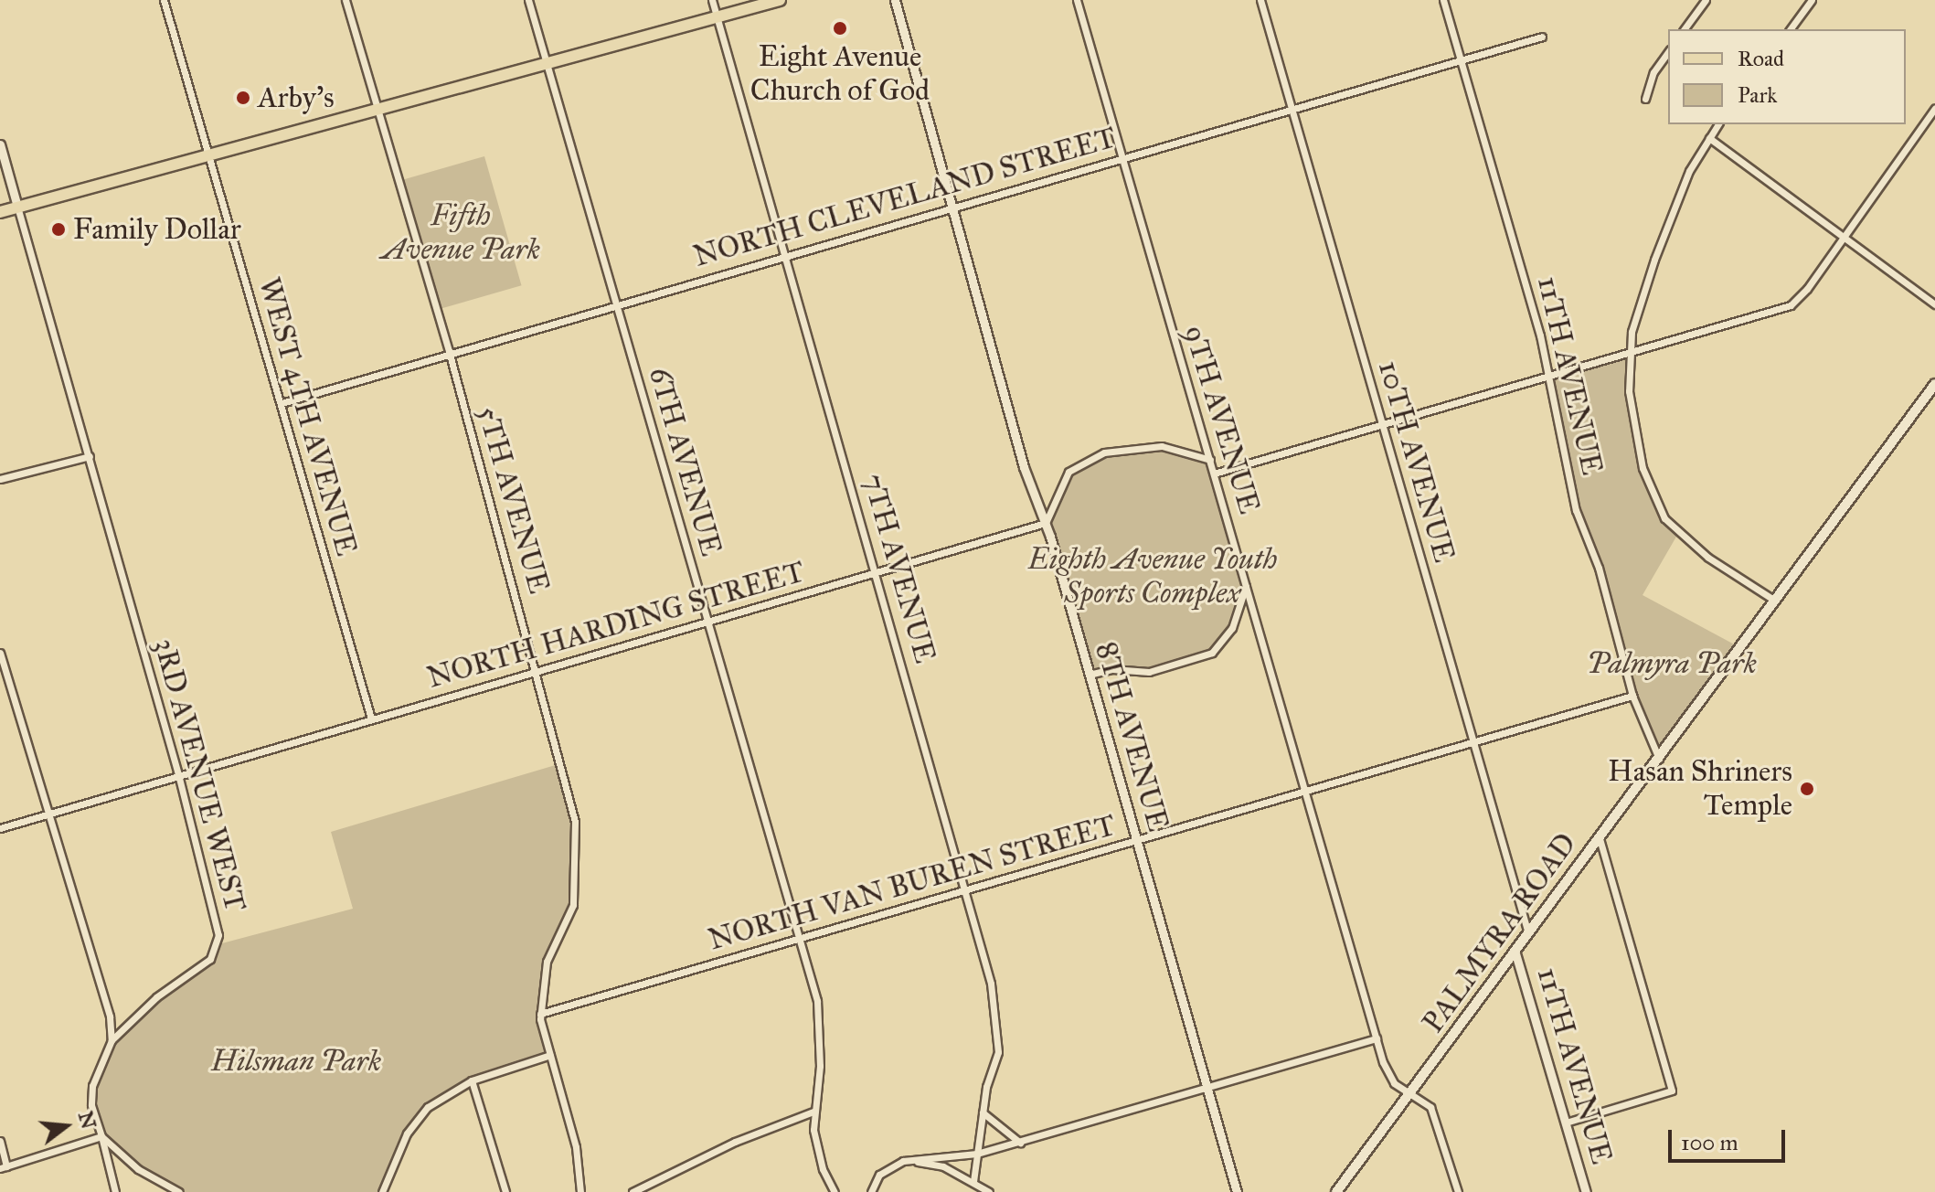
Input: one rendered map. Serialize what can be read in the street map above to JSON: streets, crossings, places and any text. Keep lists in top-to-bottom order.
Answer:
{
  "streets": {
    "main road": ["PALMYRA ROAD"],
    "street": [
      "NORTH CLEVELAND STREET",
      "11TH AVENUE",
      "WEST 4TH AVENUE",
      "9TH AVENUE",
      "6TH AVENUE",
      "10TH AVENUE",
      "5TH AVENUE",
      "7TH AVENUE",
      "NORTH HARDING STREET",
      "8TH AVENUE",
      "3RD AVENUE WEST",
      "NORTH VAN BUREN STREET"
    ]
  },
  "crossings": [
    ["NORTH CLEVELAND STREET", "11TH AVENUE"],
    ["NORTH CLEVELAND STREET", "WEST 4TH AVENUE"],
    ["NORTH CLEVELAND STREET", "9TH AVENUE"],
    ["NORTH CLEVELAND STREET", "6TH AVENUE"],
    ["NORTH CLEVELAND STREET", "10TH AVENUE"],
    ["NORTH CLEVELAND STREET", "5TH AVENUE"],
    ["NORTH CLEVELAND STREET", "7TH AVENUE"],
    ["NORTH CLEVELAND STREET", "8TH AVENUE"],
    ["11TH AVENUE", "NORTH VAN BUREN STREET"],
    ["11TH AVENUE", "PALMYRA ROAD"],
    ["WEST 4TH AVENUE", "NORTH HARDING STREET"],
    ["9TH AVENUE", "NORTH HARDING STREET"],
    ["9TH AVENUE", "8TH AVENUE"],
    ["9TH AVENUE", "NORTH VAN BUREN STREET"],
    ["9TH AVENUE", "PALMYRA ROAD"],
    ["6TH AVENUE", "NORTH HARDING STREET"],
    ["6TH AVENUE", "NORTH VAN BUREN STREET"],
    ["10TH AVENUE", "NORTH VAN BUREN STREET"],
    ["10TH AVENUE", "PALMYRA ROAD"],
    ["5TH AVENUE", "NORTH HARDING STREET"],
    ["5TH AVENUE", "NORTH VAN BUREN STREET"],
    ["7TH AVENUE", "NORTH HARDING STREET"],
    ["7TH AVENUE", "NORTH VAN BUREN STREET"],
    ["NORTH HARDING STREET", "8TH AVENUE"],
    ["NORTH HARDING STREET", "3RD AVENUE WEST"],
    ["8TH AVENUE", "NORTH VAN BUREN STREET"]
  ],
  "parks": [
    "Fifth Avenue Park",
    "Eighth Avenue Youth Sports Complex",
    "Palmyra Park",
    "Hilsman Park"
  ],
  "places": [
    "Eight Avenue Church of God",
    "Arby's",
    "Family Dollar",
    "Hasan Shriners Temple"
  ],
  "legend": ["Road", "Park"],
  "scale_bar": "100 m",
  "north": "right"
}
